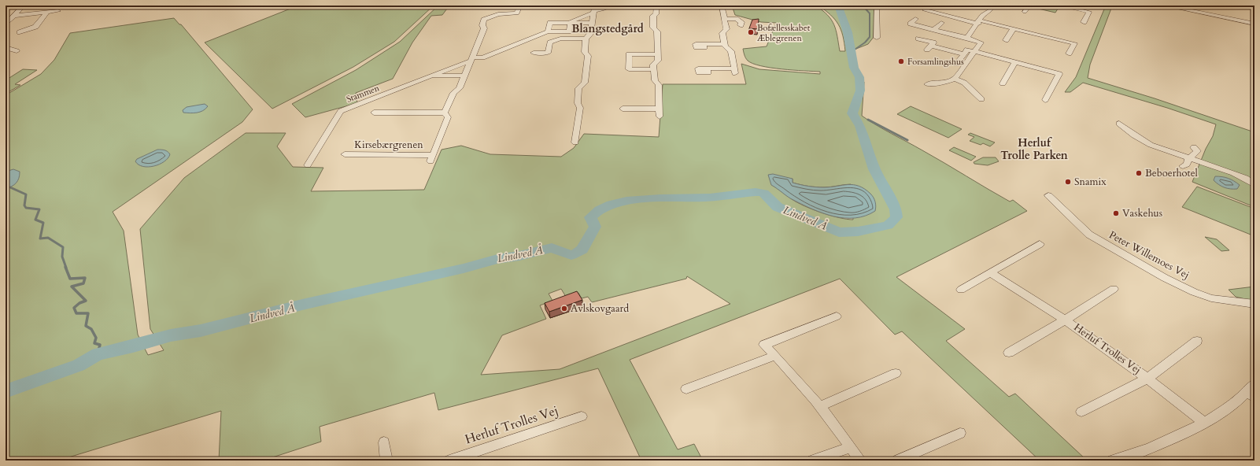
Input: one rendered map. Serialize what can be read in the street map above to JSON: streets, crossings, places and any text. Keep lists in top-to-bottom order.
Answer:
{
  "streets": {
    "street": [
      "Stammen",
      "Kirsebærgrenen",
      "Peter Willemoes Vej",
      "Herluf Trolles Vej"
    ]
  },
  "crossings": [
    ["Stammen", "Kirsebærgrenen"]
  ],
  "districts": ["Blangstedgård", "Herluf Trolle Parken"],
  "water": ["Lindved Å"],
  "places": [
    "Bofællesskabet Æblegrenen",
    "Forsamlingshus",
    "Beboerhotel",
    "Snamix",
    "Vaskehus",
    "Avlskovgaard"
  ]
}
